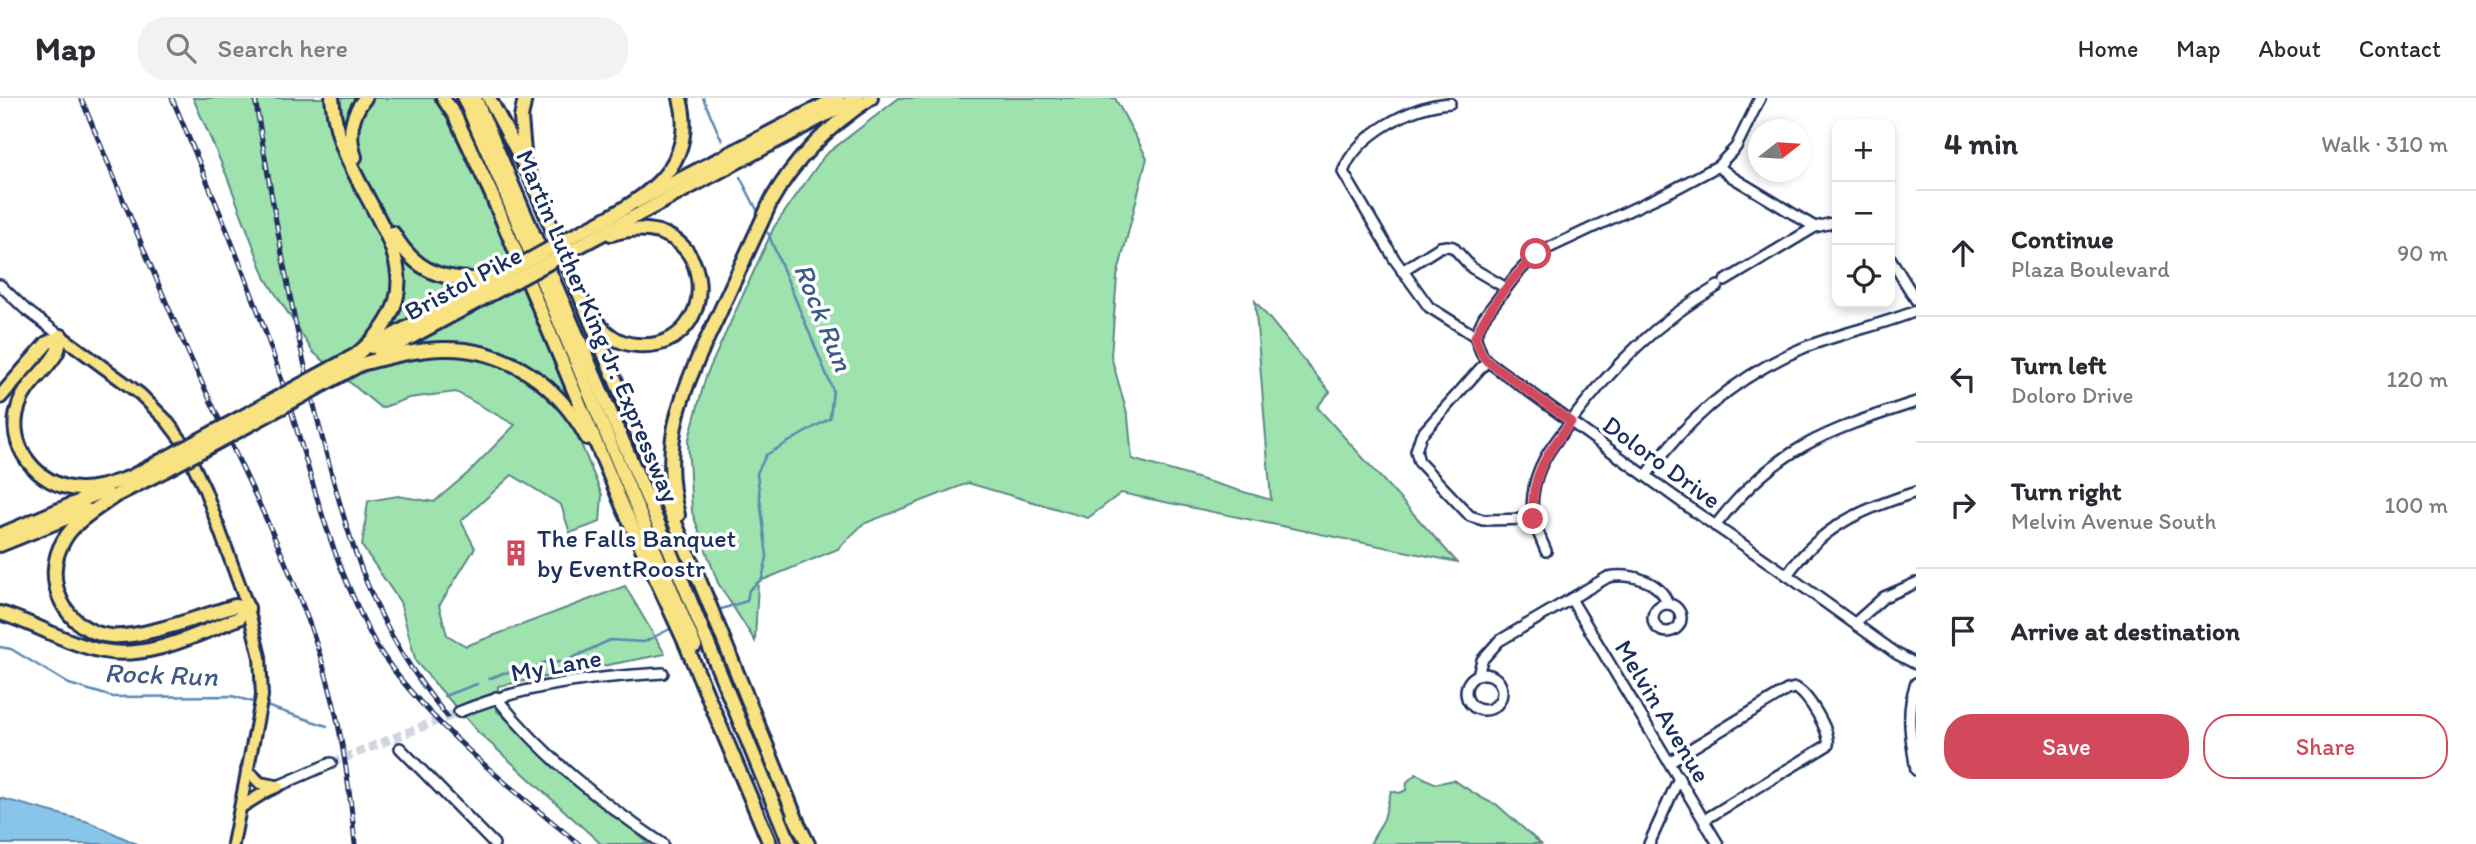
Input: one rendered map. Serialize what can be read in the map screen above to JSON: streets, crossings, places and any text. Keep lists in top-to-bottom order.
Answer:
{
  "streets": {
    "highway": ["Bristol Pike", "Martin Luther King Jr. Expressway"],
    "street": ["Doloro Drive", "My Lane", "Melvin Avenue"]
  },
  "water": ["Rock Run"],
  "places": {
    "building": ["The Falls Banquet by EventRoostr"]
  },
  "north": "right",
  "page": {
    "header": "Map",
    "search": "Search here",
    "nav": [
      "Home",
      "Map",
      "About",
      "Contact"
    ],
    "heading": ["4 min", "Walk · 310 m"],
    "map_buttons": ["+", "−"],
    "list": [
      ["Continue", "Plaza Boulevard", "90 m"],
      ["Turn left", "Doloro Drive", "120 m"],
      ["Turn right", "Melvin Avenue South", "100 m"],
      "Arrive at destination"
    ],
    "buttons": ["Save", "Share"]
  }
}
